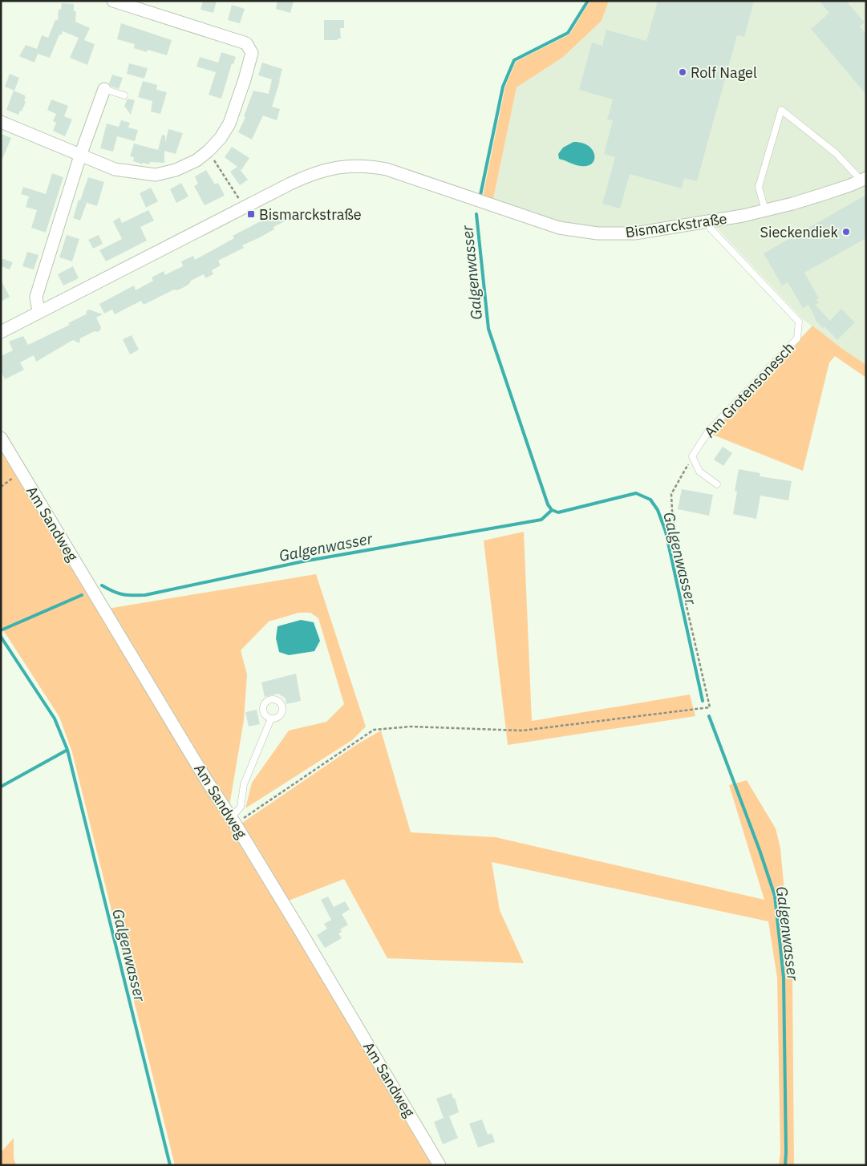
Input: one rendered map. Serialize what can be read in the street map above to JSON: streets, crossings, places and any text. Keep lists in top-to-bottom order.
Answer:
{
  "streets": {
    "street": ["Bismarckstraße", "Am Sandweg"],
    "lane": ["Am Grotensonesch"]
  },
  "crossings": [
    ["Bismarckstraße", "Am Grotensonesch"]
  ],
  "water": ["Galgenwasser"],
  "places": {
    "other": ["Rolf Nagel", "Sieckendiek"],
    "transit": ["Bismarckstraße"]
  }
}
